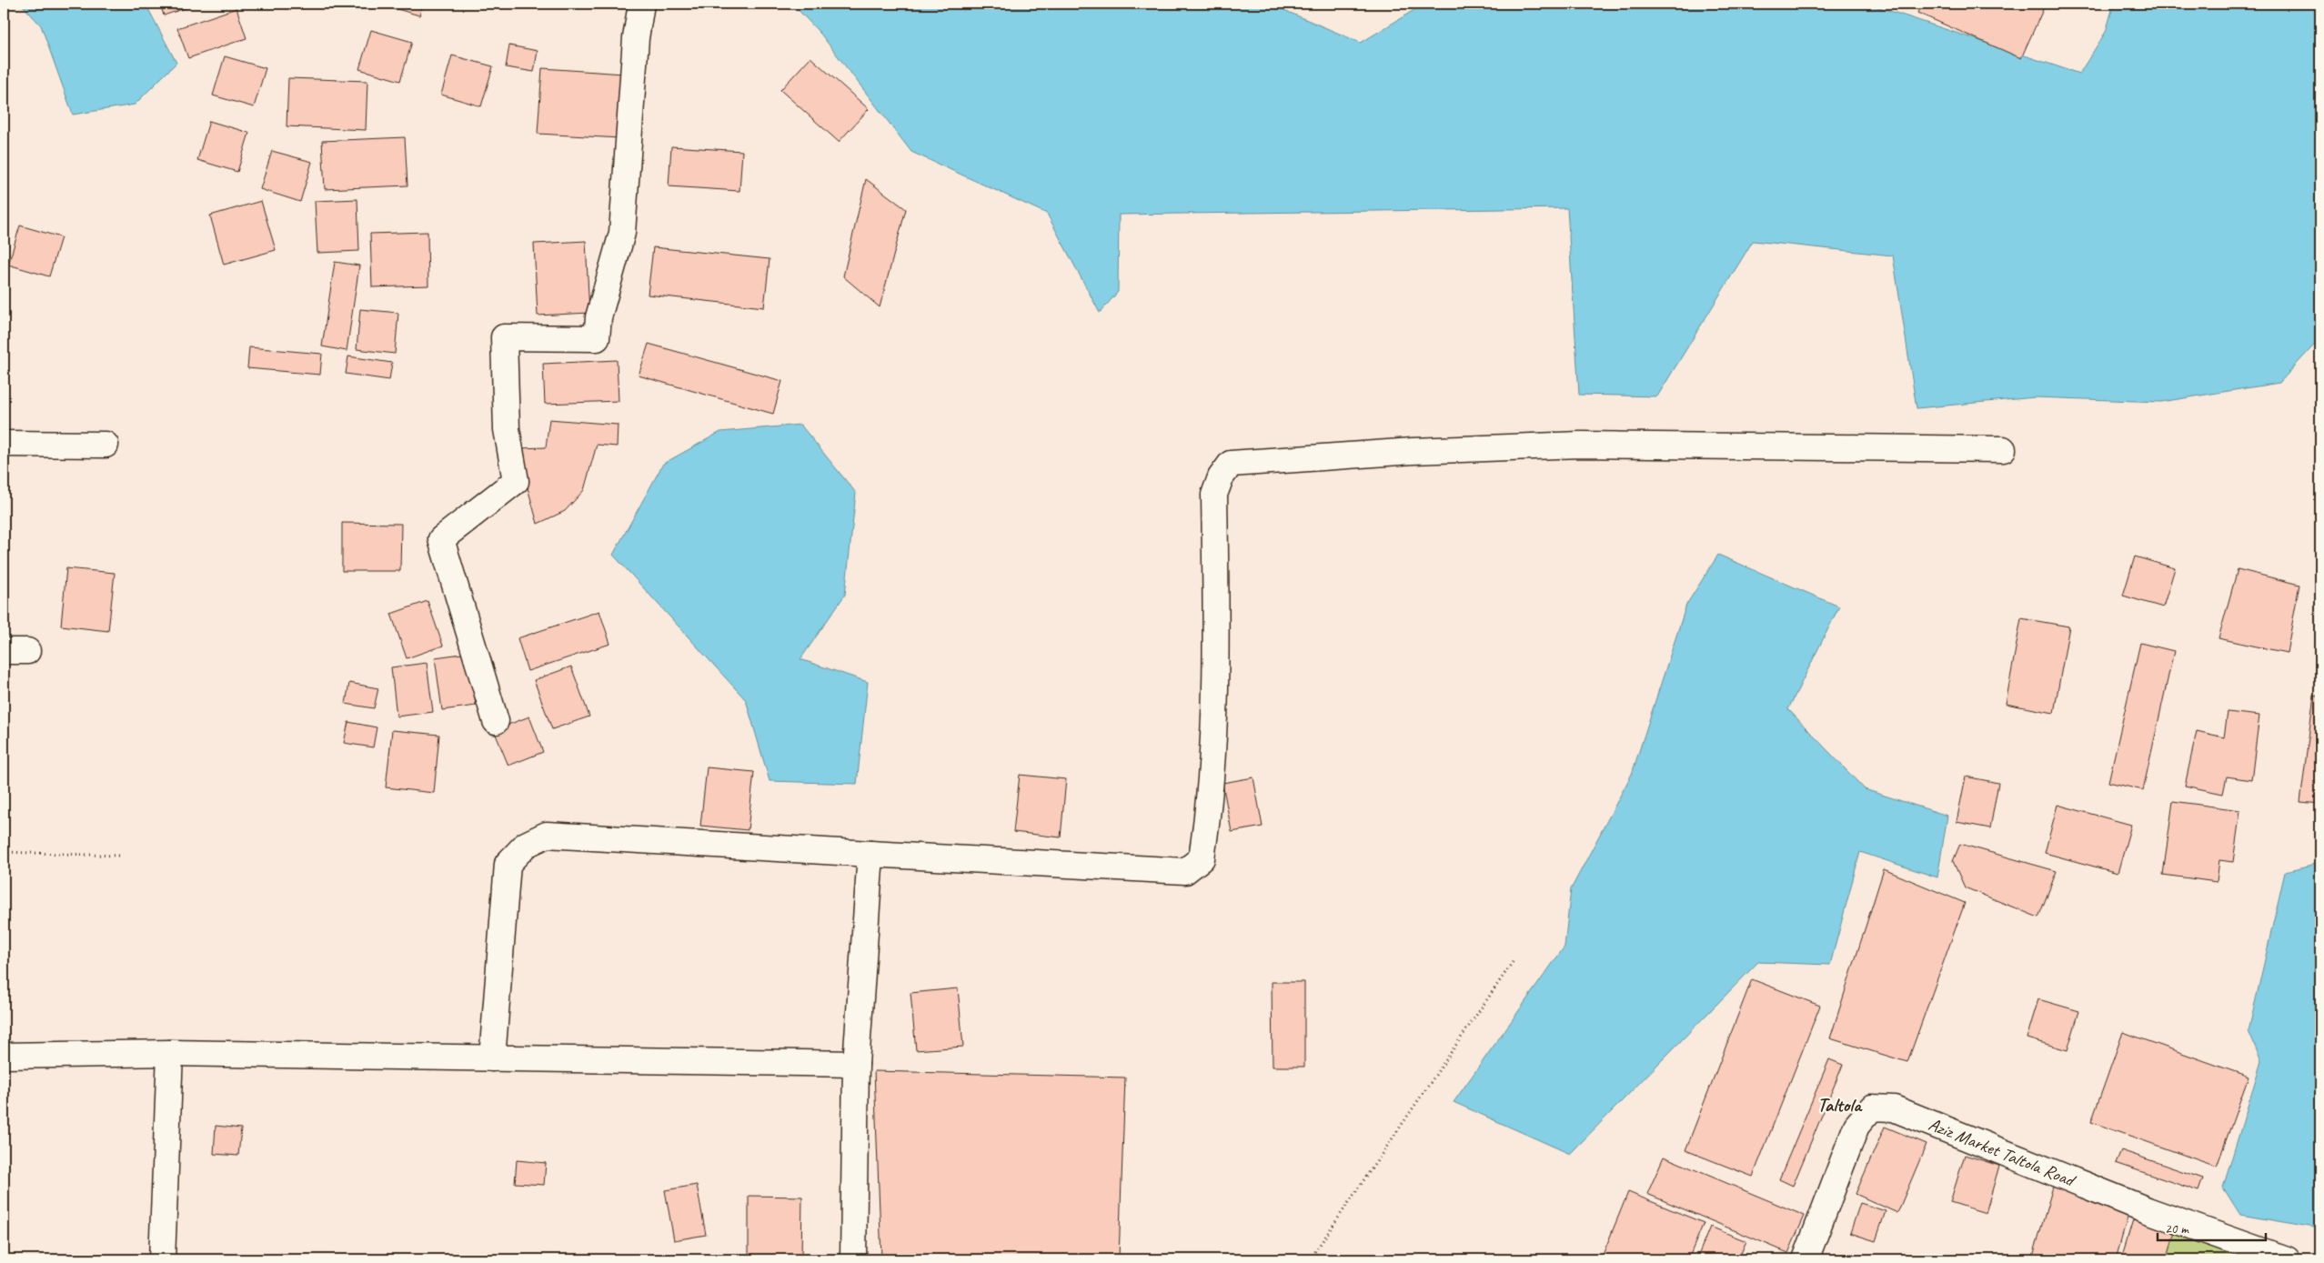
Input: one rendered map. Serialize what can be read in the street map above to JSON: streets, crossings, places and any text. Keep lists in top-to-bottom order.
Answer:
{
  "streets": {
    "street": ["Aziz Market Taltola Road"]
  },
  "districts": ["Taltola"],
  "scale_bar": "20 m"
}
